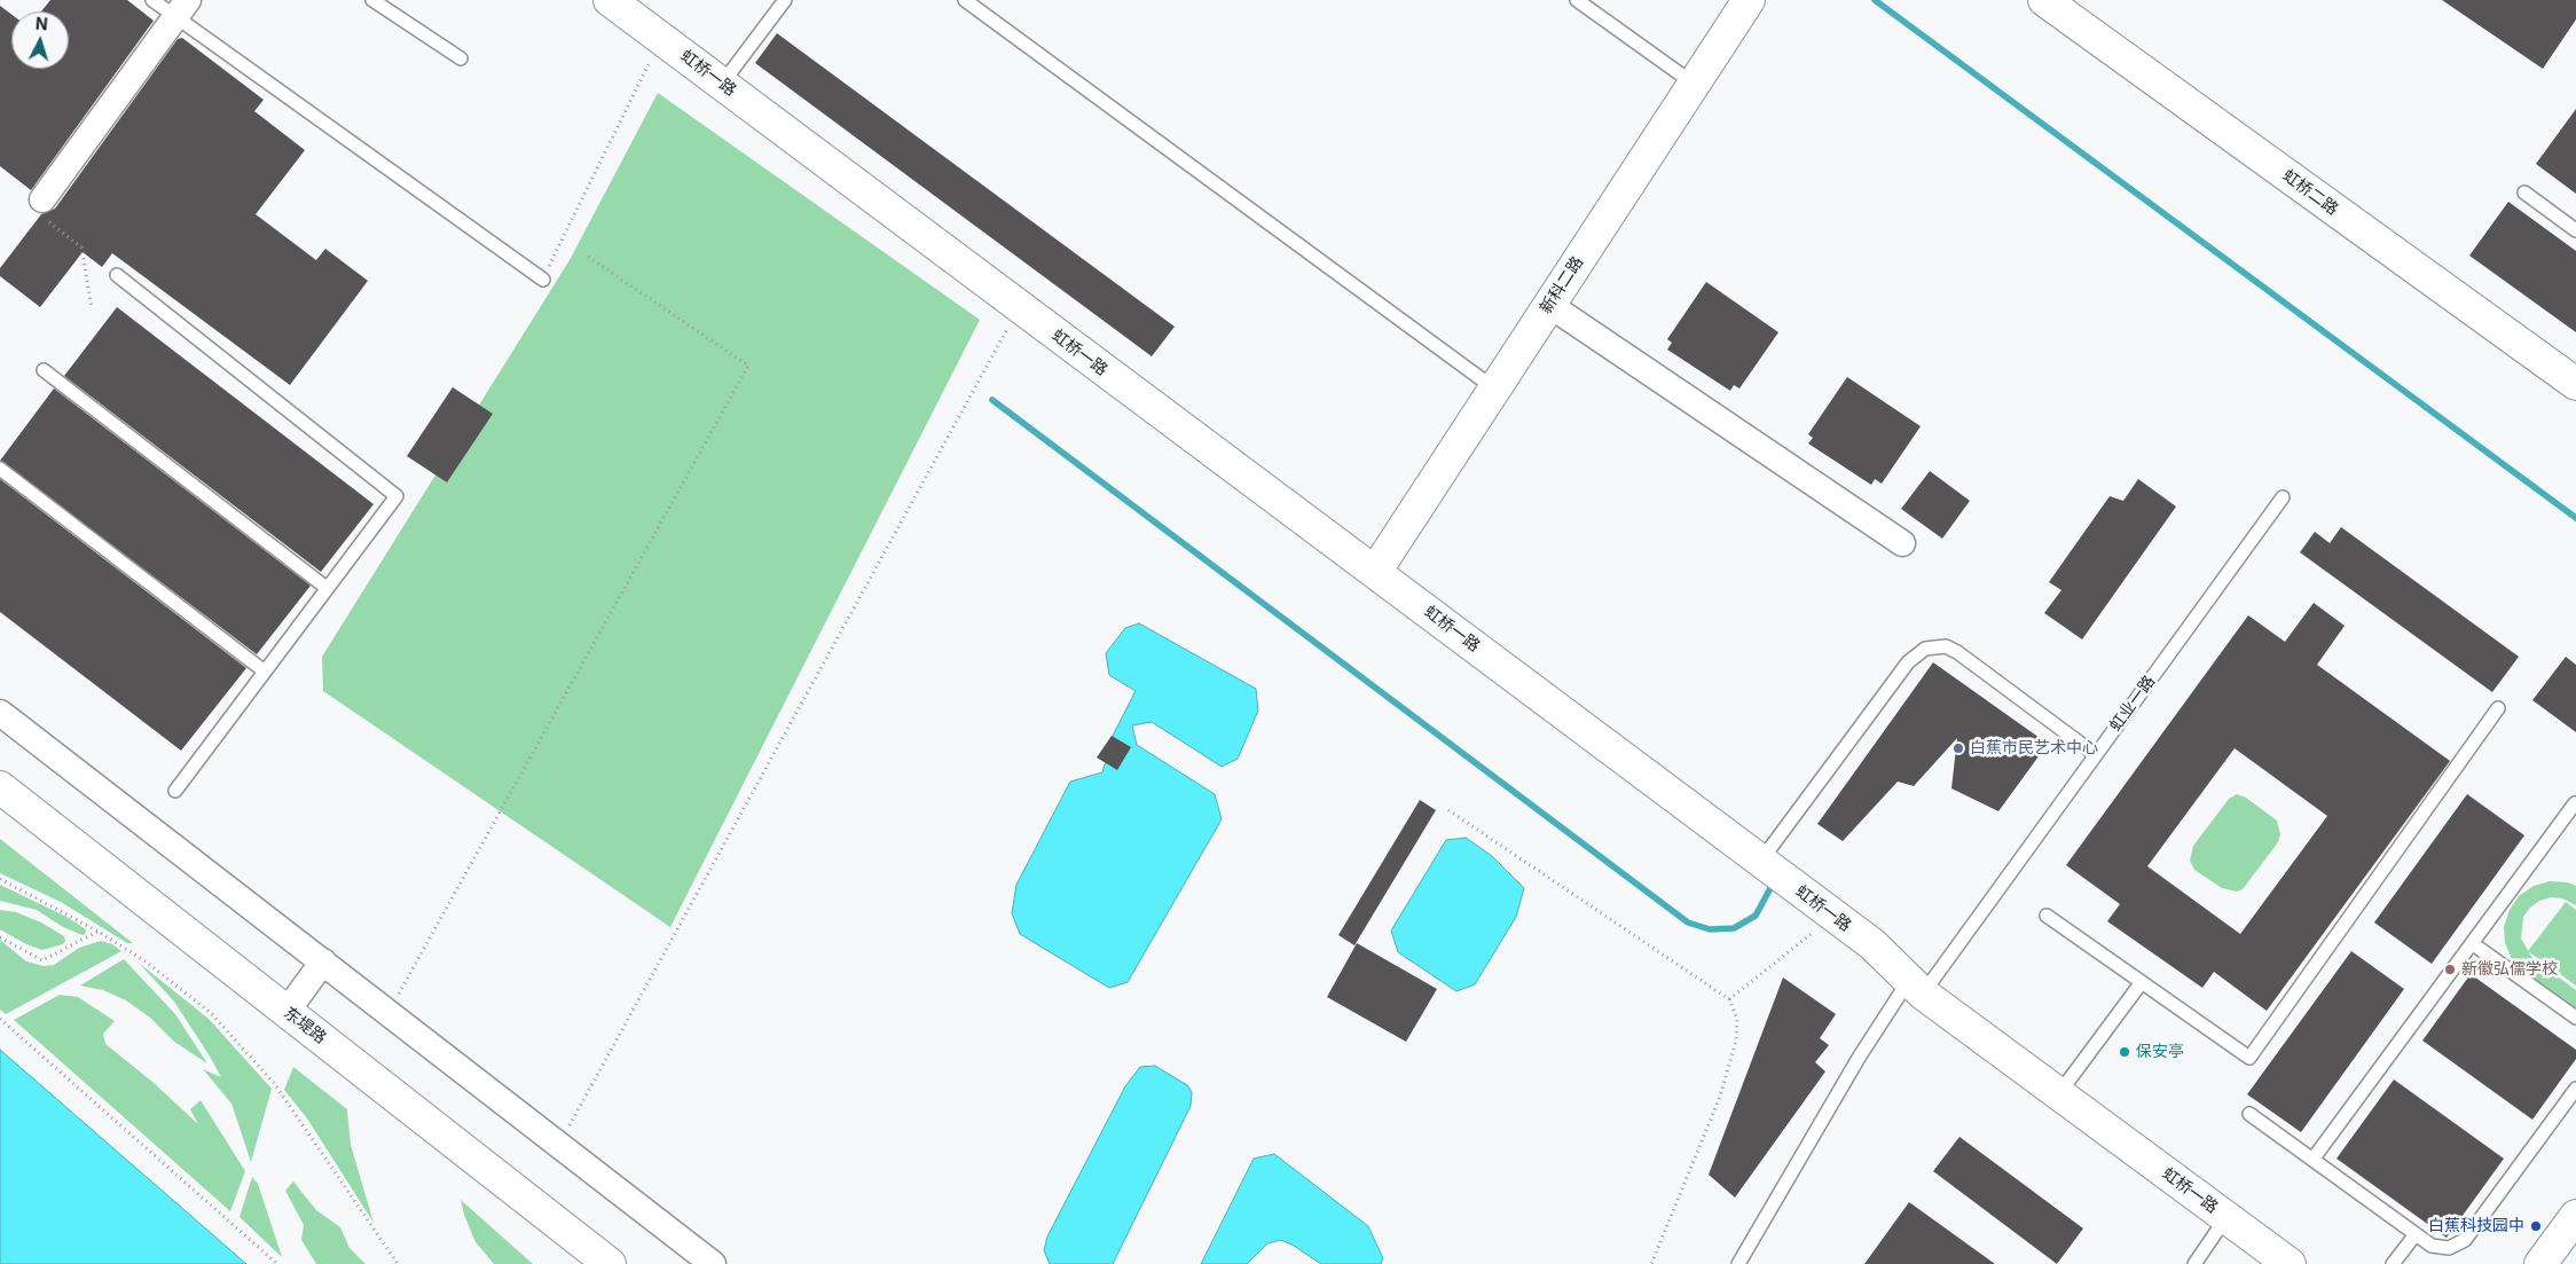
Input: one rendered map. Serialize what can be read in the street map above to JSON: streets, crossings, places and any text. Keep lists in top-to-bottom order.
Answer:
{
  "streets": {
    "street": [
      "虹桥一路",
      "虹桥二路",
      "新科二路",
      "东堤路"
    ],
    "lane": ["虹业一路"]
  },
  "crossings": [
    ["虹桥一路", "新科二路"],
    ["虹桥一路", "虹业一路"]
  ],
  "places": [
    "白蕉市民艺术中心",
    "新徽弘儒学校",
    "保安亭",
    "白蕉科技园中"
  ],
  "north": "top"
}
